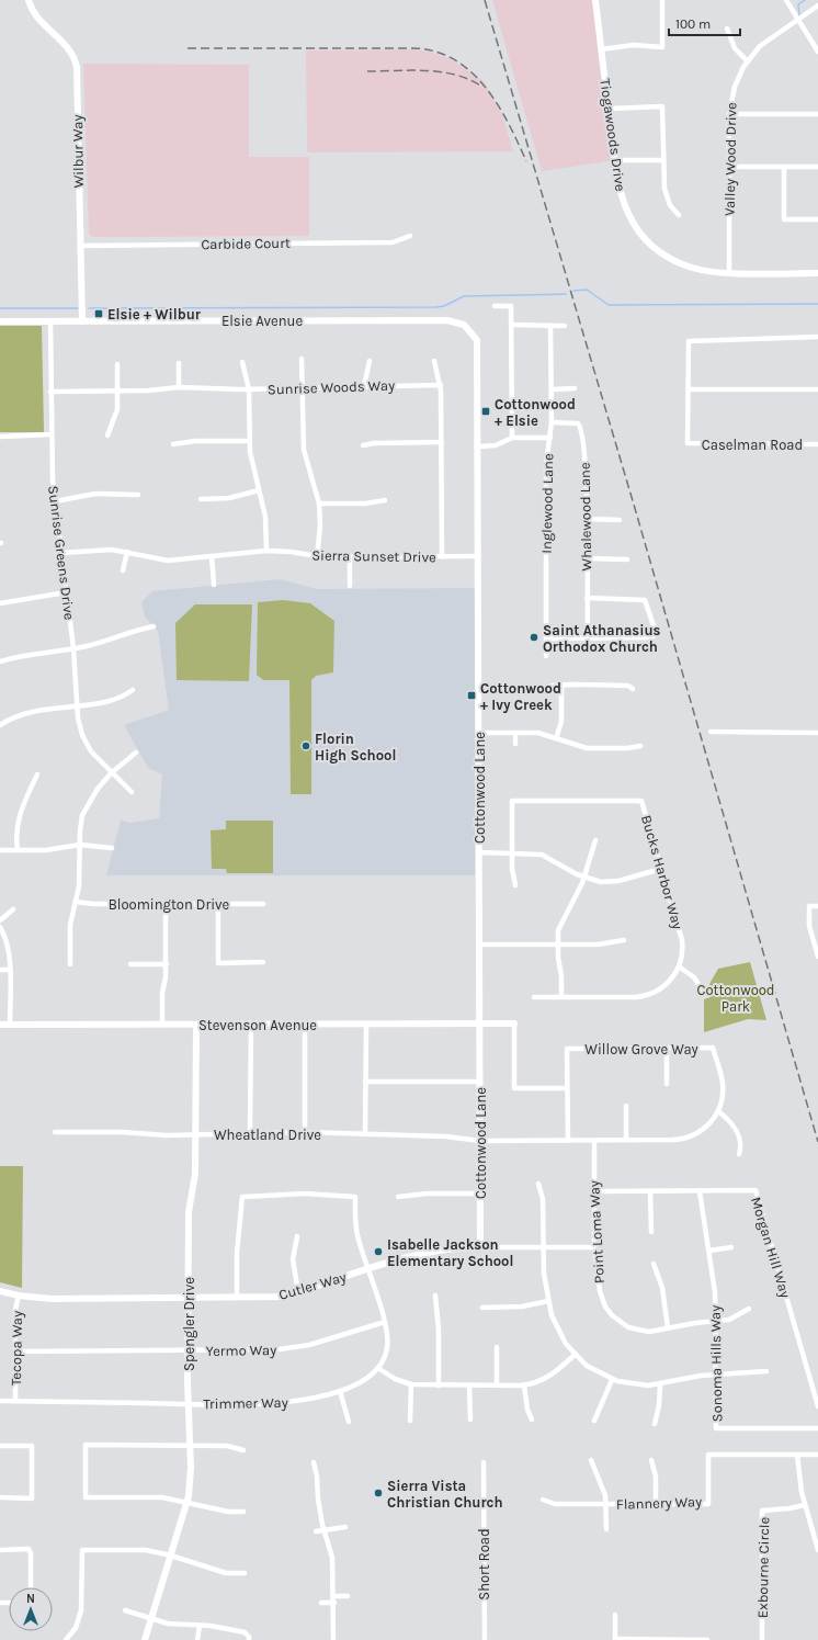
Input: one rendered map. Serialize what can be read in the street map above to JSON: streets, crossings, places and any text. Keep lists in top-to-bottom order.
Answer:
{
  "streets": {
    "street": [
      "Tiogawoods Drive",
      "Wilbur Way",
      "Valley Wood Drive",
      "Carbide Court",
      "Elsie Avenue",
      "Sunrise Woods Way",
      "Caselman Road",
      "Inglewood Lane",
      "Whalewood Lane",
      "Sunrise Greens Drive",
      "Sierra Sunset Drive",
      "Cottonwood Lane",
      "Bucks Harbor Way",
      "Bloomington Drive",
      "Stevenson Avenue",
      "Willow Grove Way",
      "Wheatland Drive",
      "Point Loma Way",
      "Morgan Hill Way",
      "Cutler Way",
      "Spengler Drive",
      "Tecopa Way",
      "Yermo Way",
      "Sonoma Hills Way",
      "Trimmer Way",
      "Flannery Way",
      "Short Road",
      "Exbourne Circle"
    ]
  },
  "crossings": [
    ["Tiogawoods Drive", "Valley Wood Drive"],
    ["Wilbur Way", "Carbide Court"],
    ["Wilbur Way", "Elsie Avenue"],
    ["Elsie Avenue", "Sunrise Greens Drive"],
    ["Elsie Avenue", "Cottonwood Lane"],
    ["Sunrise Woods Way", "Sunrise Greens Drive"],
    ["Inglewood Lane", "Whalewood Lane"],
    ["Sunrise Greens Drive", "Sierra Sunset Drive"],
    ["Sierra Sunset Drive", "Cottonwood Lane"],
    ["Cottonwood Lane", "Stevenson Avenue"],
    ["Cottonwood Lane", "Willow Grove Way"],
    ["Cottonwood Lane", "Wheatland Drive"],
    ["Cottonwood Lane", "Cutler Way"],
    ["Stevenson Avenue", "Spengler Drive"],
    ["Willow Grove Way", "Wheatland Drive"],
    ["Willow Grove Way", "Point Loma Way"],
    ["Wheatland Drive", "Spengler Drive"],
    ["Point Loma Way", "Morgan Hill Way"],
    ["Point Loma Way", "Cutler Way"],
    ["Point Loma Way", "Sonoma Hills Way"],
    ["Morgan Hill Way", "Sonoma Hills Way"],
    ["Cutler Way", "Spengler Drive"],
    ["Cutler Way", "Tecopa Way"],
    ["Cutler Way", "Trimmer Way"],
    ["Spengler Drive", "Yermo Way"],
    ["Spengler Drive", "Trimmer Way"],
    ["Tecopa Way", "Yermo Way"],
    ["Tecopa Way", "Trimmer Way"],
    ["Yermo Way", "Trimmer Way"]
  ],
  "parks": ["Cottonwood Park"],
  "places": {
    "transit": ["Elsie + Wilbur", "Cottonwood + Elsie", "Cottonwood + Ivy Creek"],
    "other": [
      "Saint Athanasius Orthodox Church",
      "Florin High School",
      "Isabelle Jackson Elementary School",
      "Sierra Vista Christian Church"
    ]
  },
  "scale_bar": "100 m",
  "north": "top"
}
